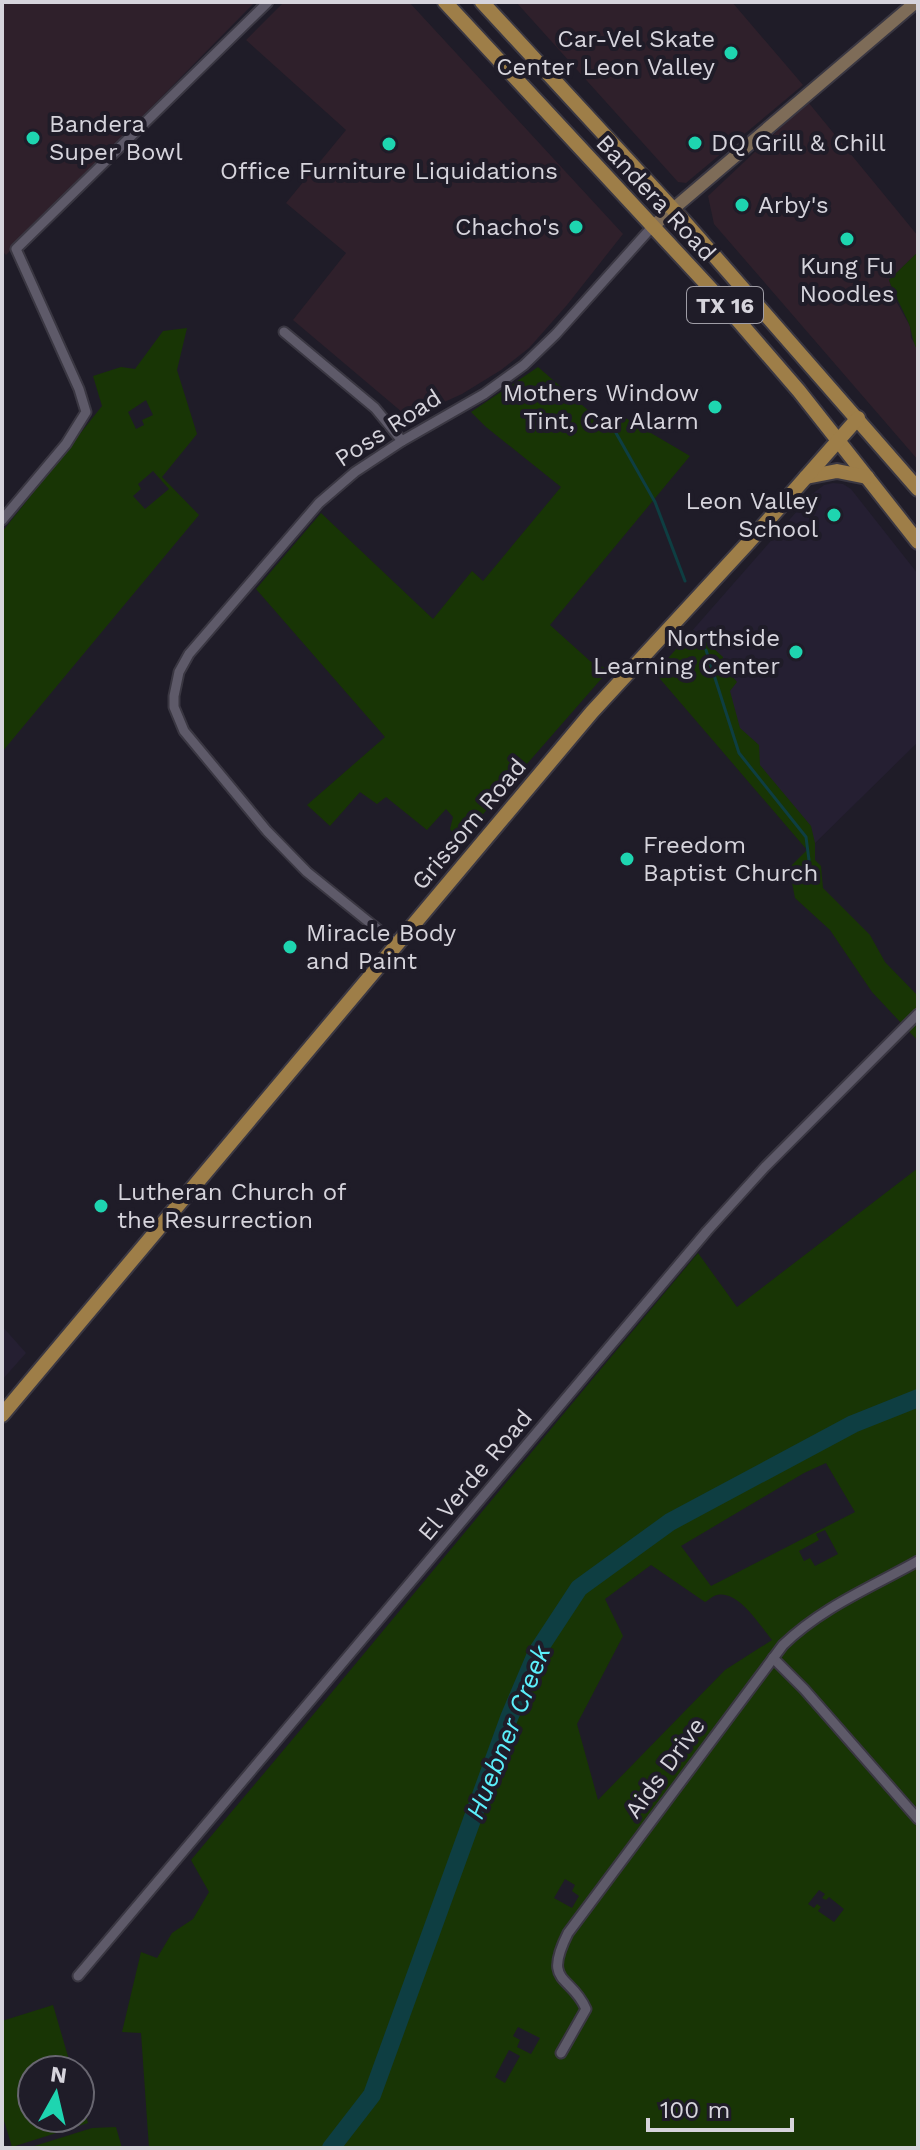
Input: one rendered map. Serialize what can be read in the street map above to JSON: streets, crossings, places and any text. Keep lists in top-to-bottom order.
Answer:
{
  "streets": {
    "main road": ["Bandera Road", "TX 16", "Grissom Road"],
    "street": ["Poss Road", "El Verde Road", "Aids Drive"]
  },
  "crossings": [
    ["Bandera Road", "Poss Road"],
    ["Bandera Road", "Grissom Road"],
    ["Poss Road", "Grissom Road"]
  ],
  "water": ["Huebner Creek"],
  "places": [
    "Car-Vel Skate Center Leon Valley",
    "Bandera Super Bowl",
    "DQ Grill & Chill",
    "Office Furniture Liquidations",
    "Arby's",
    "Chacho's",
    "Kung Fu Noodles",
    "Mothers Window Tint, Car Alarm",
    "Leon Valley School",
    "Northside Learning Center",
    "Freedom Baptist Church",
    "Miracle Body and Paint",
    "Lutheran Church of the Resurrection"
  ],
  "scale_bar": "100 m",
  "north": "top"
}
